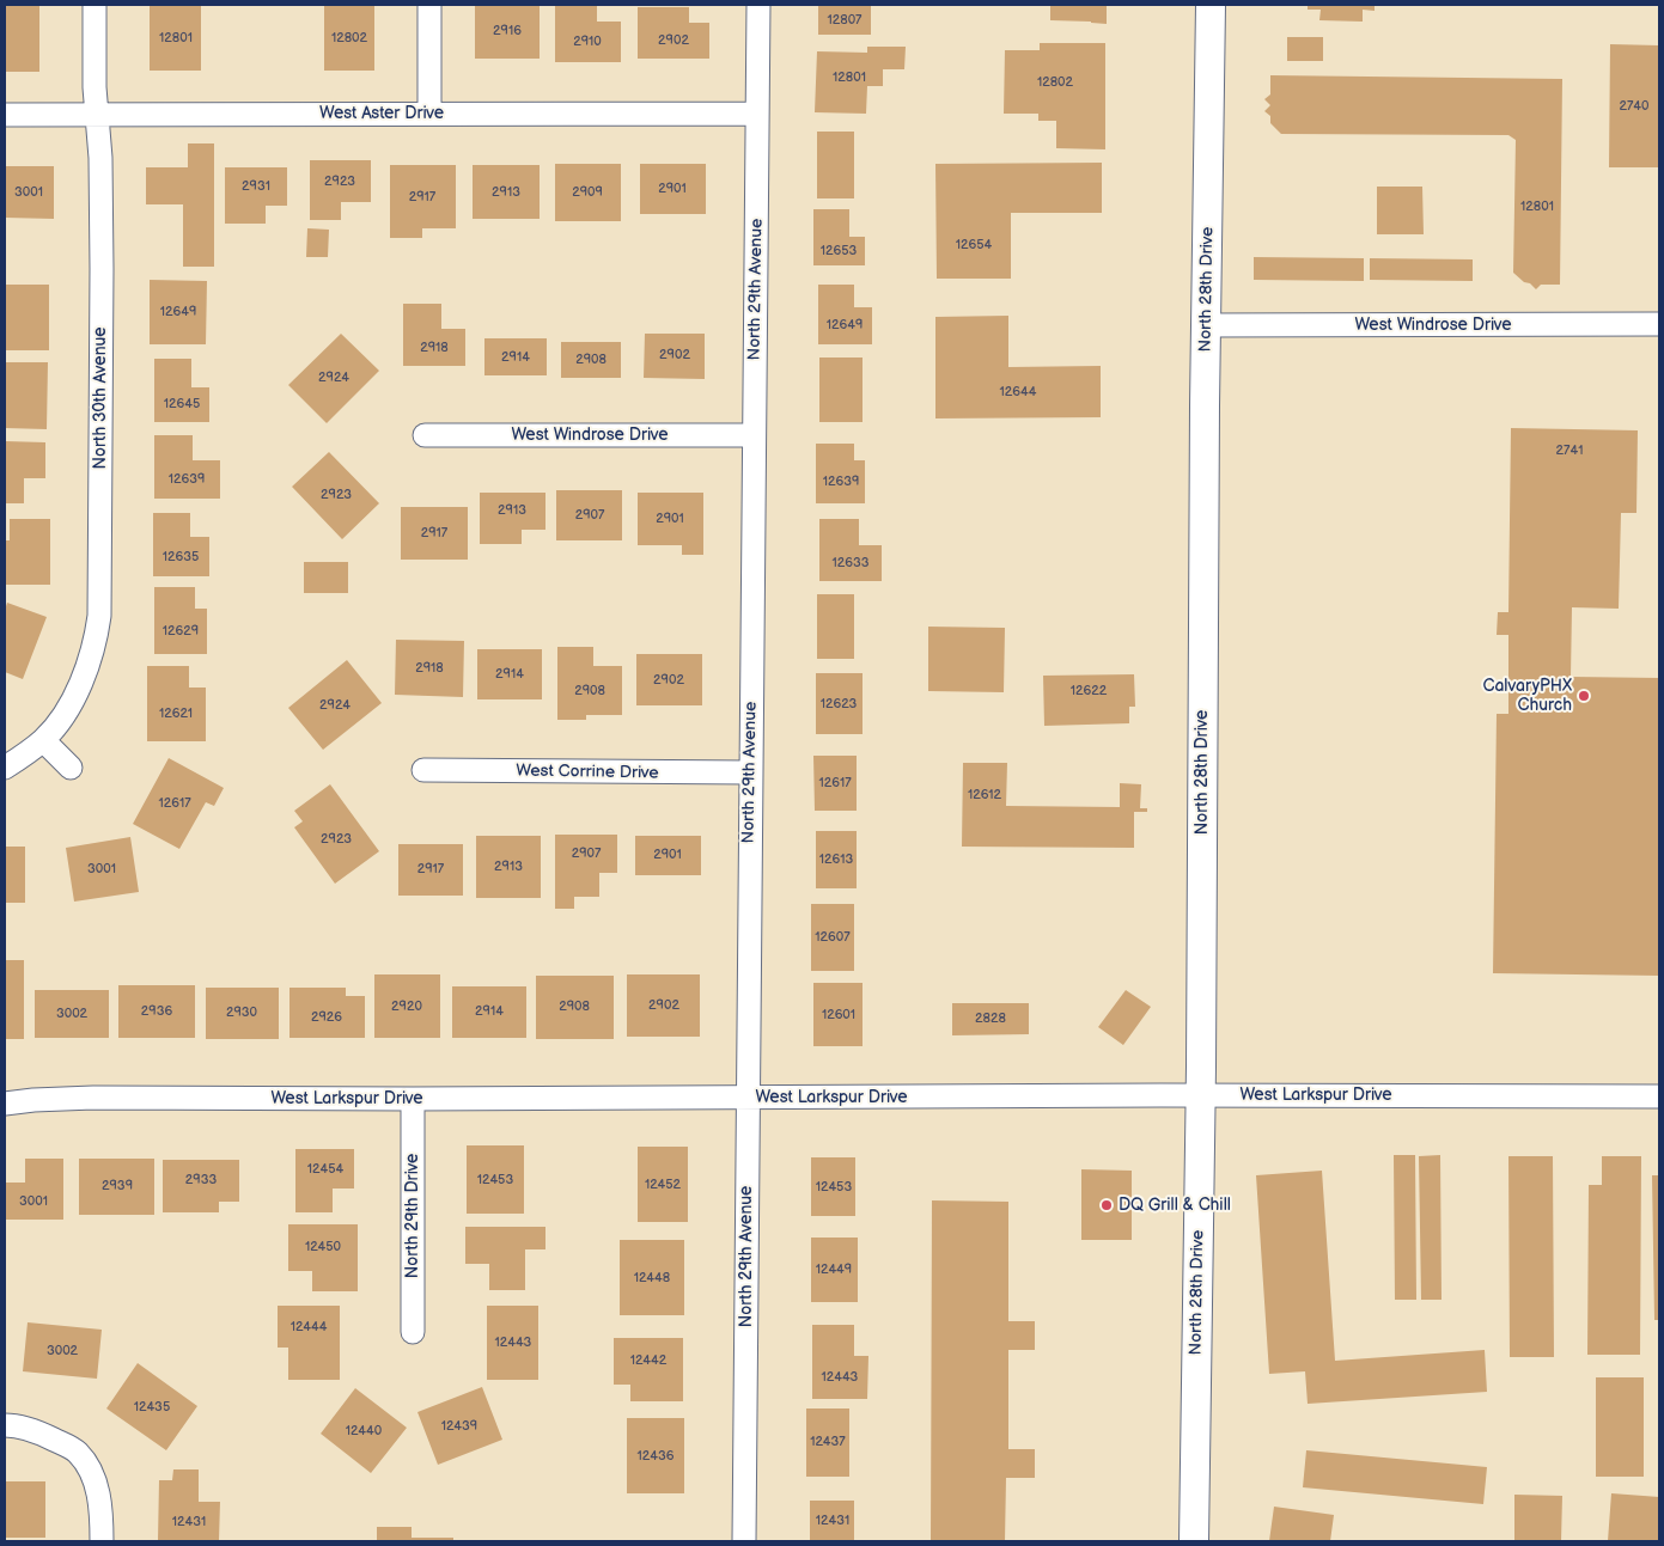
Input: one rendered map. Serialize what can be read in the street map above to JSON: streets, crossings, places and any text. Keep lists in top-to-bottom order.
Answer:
{
  "streets": {
    "street": [
      "West Aster Drive",
      "North 29th Avenue",
      "North 28th Drive",
      "West Windrose Drive",
      "North 30th Avenue",
      "West Corrine Drive",
      "West Larkspur Drive",
      "North 29th Drive"
    ]
  },
  "crossings": [
    ["West Aster Drive", "North 29th Avenue"],
    ["West Aster Drive", "North 30th Avenue"],
    ["North 29th Avenue", "West Windrose Drive"],
    ["North 29th Avenue", "West Corrine Drive"],
    ["North 29th Avenue", "West Larkspur Drive"],
    ["North 28th Drive", "West Windrose Drive"],
    ["North 28th Drive", "West Larkspur Drive"],
    ["West Larkspur Drive", "North 29th Drive"]
  ],
  "places": ["CalvaryPHX Church", "DQ Grill & Chill"],
  "house_numbers": [
    "12807",
    "2916",
    "12801",
    "12802",
    "2902",
    "2910",
    "12801",
    "12802",
    "2740",
    "2923",
    "2931",
    "2901",
    "3001",
    "2913",
    "2909",
    "2917",
    "12801",
    "12654",
    "12653",
    "12649",
    "12649",
    "2918",
    "2902",
    "2914",
    "2908",
    "2924",
    "12644",
    "12645",
    "2741",
    "12639",
    "12639",
    "2923",
    "2913",
    "2907",
    "2901",
    "2917",
    "12635",
    "12633",
    "12629",
    "2918",
    "2914",
    "2902",
    "2908",
    "12622",
    "12623",
    "2924",
    "12621",
    "12617",
    "12612",
    "12617",
    "2923",
    "2907",
    "2901",
    "12613",
    "2913",
    "3001",
    "2917",
    "12607",
    "2902",
    "2920",
    "2908",
    "2936",
    "2914",
    "2930",
    "3002",
    "12601",
    "2926",
    "2828",
    "12454",
    "2933",
    "12453",
    "12452",
    "2939",
    "12453",
    "3001",
    "12450",
    "12449",
    "12448",
    "12444",
    "12443",
    "3002",
    "12442",
    "12443",
    "12435",
    "12439",
    "12440",
    "12437",
    "12436",
    "12431",
    "12431"
  ]
}
